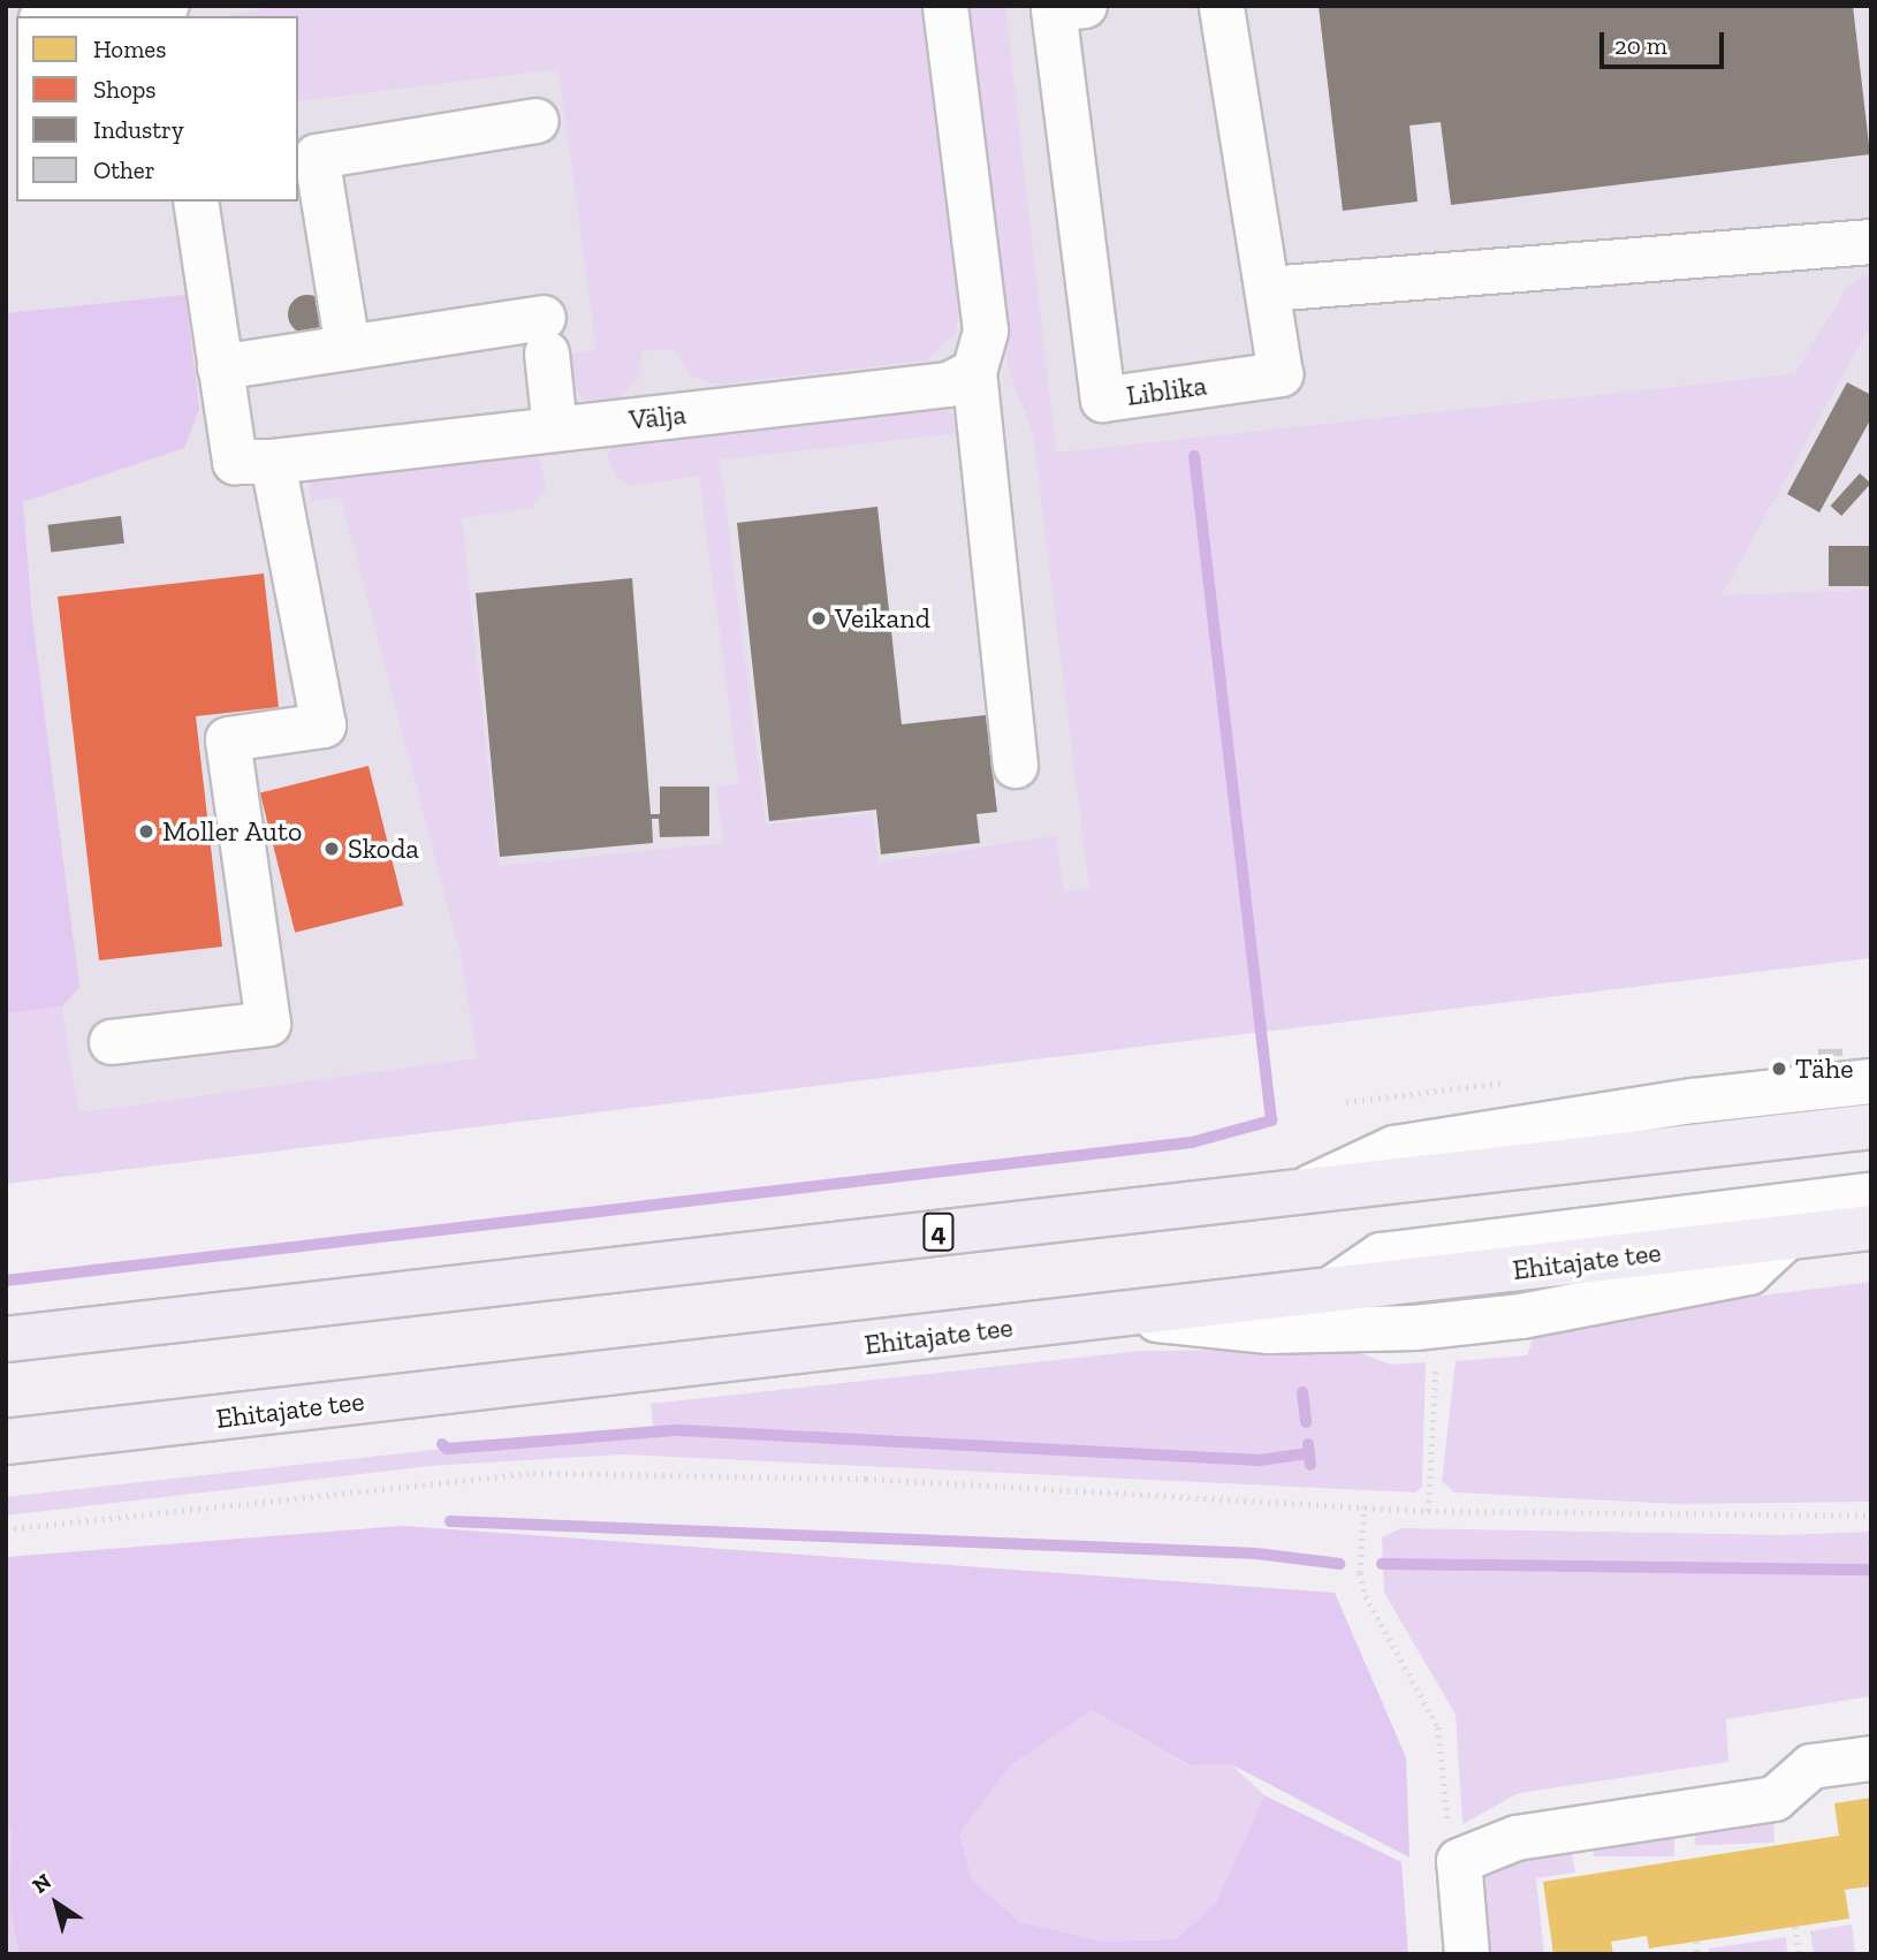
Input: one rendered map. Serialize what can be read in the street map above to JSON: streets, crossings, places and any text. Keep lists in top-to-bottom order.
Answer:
{
  "streets": {
    "highway": ["4", "Ehitajate tee"],
    "street": ["Liblika", "Välja"]
  },
  "places": [
    "Veikand",
    "Moller Auto",
    "Skoda",
    "Tähe"
  ],
  "legend": [
    "Homes",
    "Shops",
    "Industry",
    "Other"
  ],
  "scale_bar": "20 m",
  "north": "top left"
}
